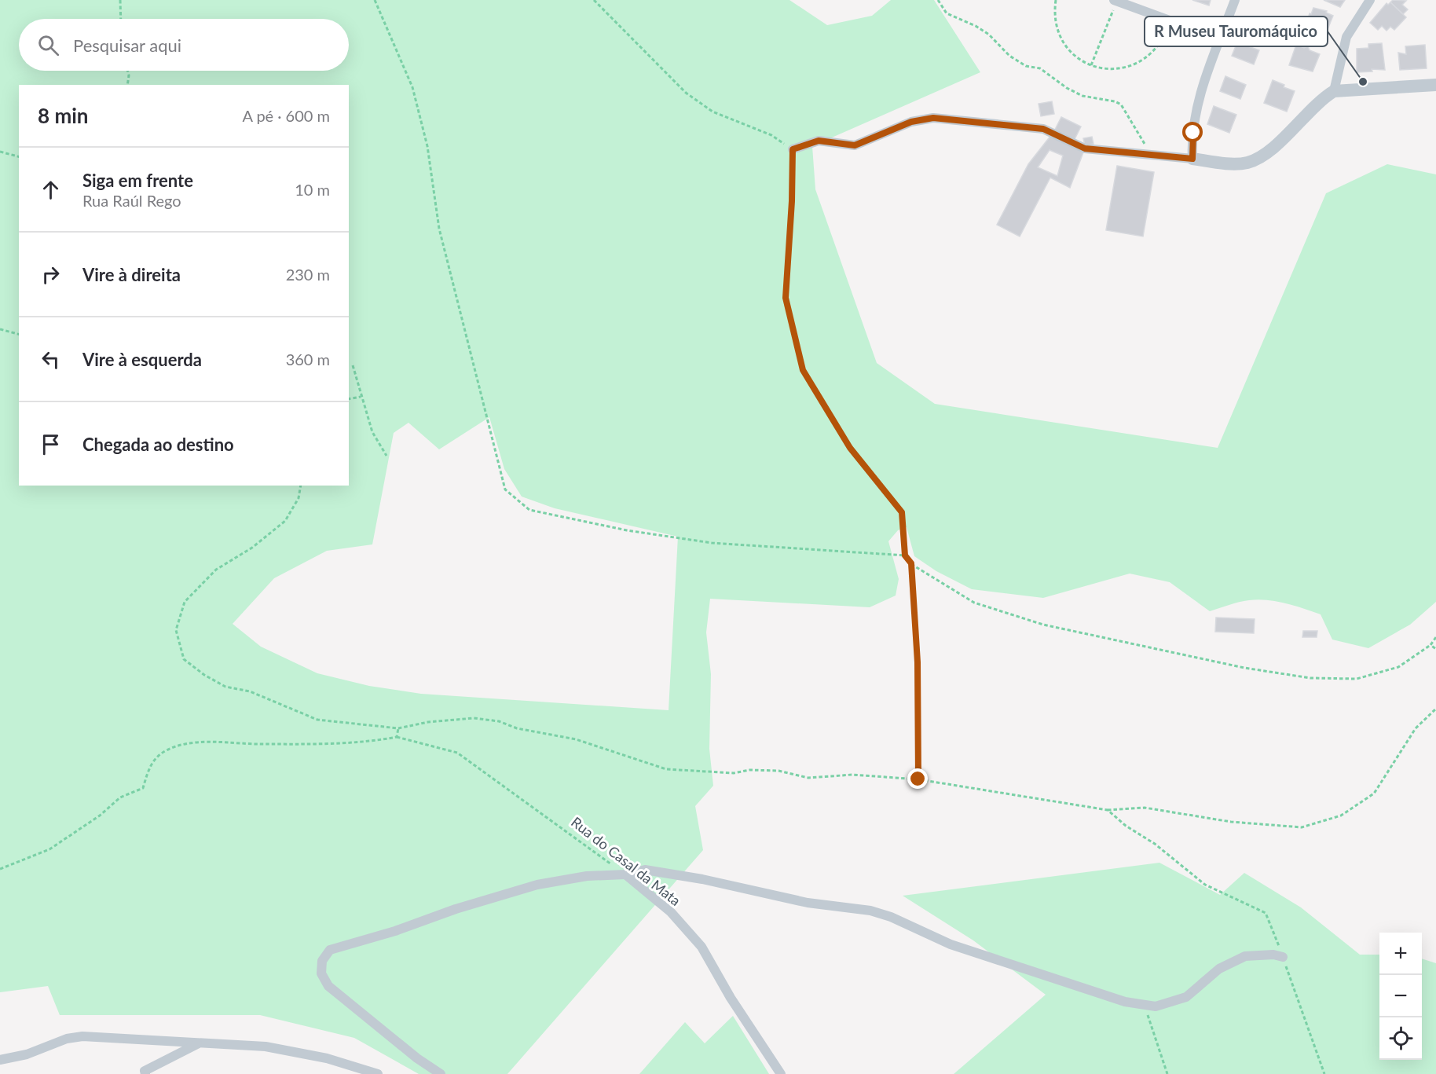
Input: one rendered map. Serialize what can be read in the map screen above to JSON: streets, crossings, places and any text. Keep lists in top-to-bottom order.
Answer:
{
  "streets": {
    "street": ["Rua do Casal da Mata"]
  },
  "places": ["R Museu Tauromáquico"],
  "page": {
    "search": "Pesquisar aqui",
    "heading": ["8 min", "A pé · 600 m"],
    "list": [
      ["Siga em frente", "Rua Raúl Rego", "10 m"],
      ["Vire à direita", "230 m"],
      ["Vire à esquerda", "360 m"],
      "Chegada ao destino"
    ],
    "map_buttons": ["+", "−"]
  }
}
